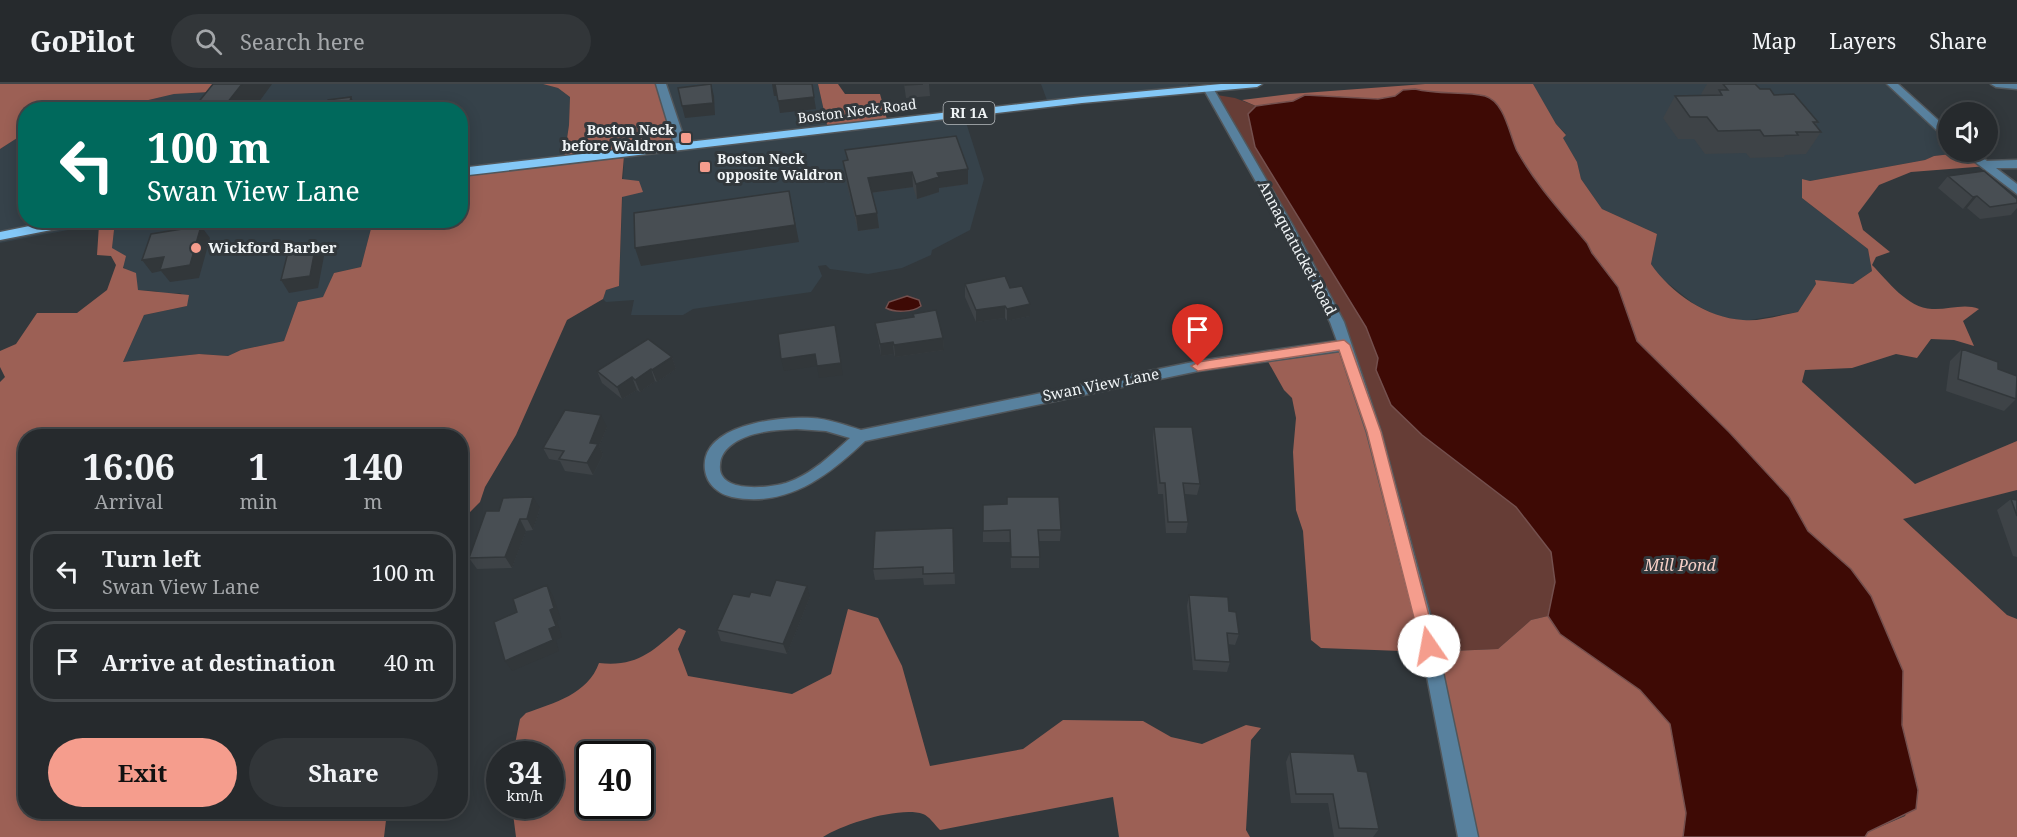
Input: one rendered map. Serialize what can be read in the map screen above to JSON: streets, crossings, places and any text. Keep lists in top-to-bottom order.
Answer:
{
  "streets": {
    "main road": ["Boston Neck Road", "RI 1A"],
    "street": ["Annaquatucket Road", "Swan View Lane"]
  },
  "crossings": [
    ["Boston Neck Road", "Annaquatucket Road"],
    ["Annaquatucket Road", "Swan View Lane"]
  ],
  "water": ["Mill Pond"],
  "places": {
    "transit": ["Boston Neck before Waldron", "Boston Neck opposite Waldron"],
    "other": ["Wickford Barber"]
  },
  "page": {
    "header": "GoPilot",
    "search": "Search here",
    "nav": ["Map", "Layers", "Share"],
    "turn": ["100 m", "Swan View Lane"],
    "eta": [
      "16:06",
      "Arrival",
      "1",
      "min",
      "140",
      "m"
    ],
    "list": [
      {
        "name": "Turn left",
        "note": "Swan View Lane",
        "value": "100 m"
      },
      {
        "name": "Arrive at destination",
        "value": "40 m"
      }
    ],
    "buttons": ["Exit", "Share"],
    "speed": "34 km/h",
    "limit": "40"
  }
}
